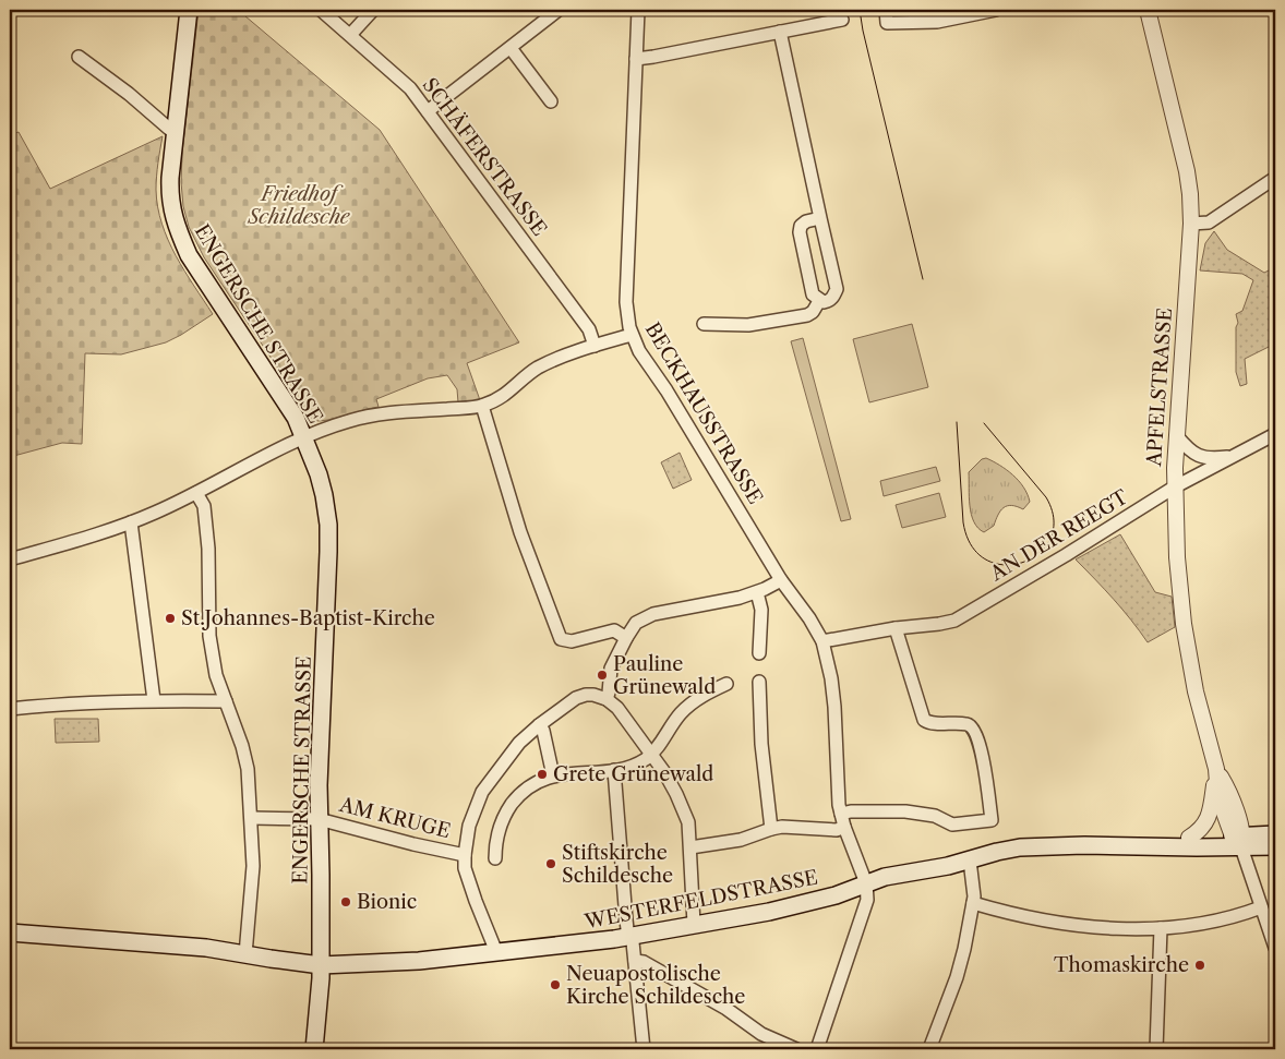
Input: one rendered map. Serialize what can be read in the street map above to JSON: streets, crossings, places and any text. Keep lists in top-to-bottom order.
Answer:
{
  "streets": {
    "main road": ["ENGERSCHE STRASSE", "WESTERFELDSTRASSE"],
    "street": [
      "SCHÄFERSTRASSE",
      "APFELSTRASSE",
      "BECKHAUSSTRASSE",
      "AN DER REEGT",
      "AM KRUGE"
    ]
  },
  "crossings": [
    ["ENGERSCHE STRASSE", "AM KRUGE"],
    ["ENGERSCHE STRASSE", "WESTERFELDSTRASSE"],
    ["APFELSTRASSE", "AN DER REEGT"],
    ["APFELSTRASSE", "WESTERFELDSTRASSE"],
    ["BECKHAUSSTRASSE", "AN DER REEGT"],
    ["BECKHAUSSTRASSE", "WESTERFELDSTRASSE"]
  ],
  "parks": ["Friedhof Schildesche"],
  "places": [
    "St.Johannes-Baptist-Kirche",
    "Pauline Grünewald",
    "Grete Grünewald",
    "Stiftskirche Schildesche",
    "Bionic",
    "Thomaskirche",
    "Neuapostolische Kirche Schildesche"
  ]
}
